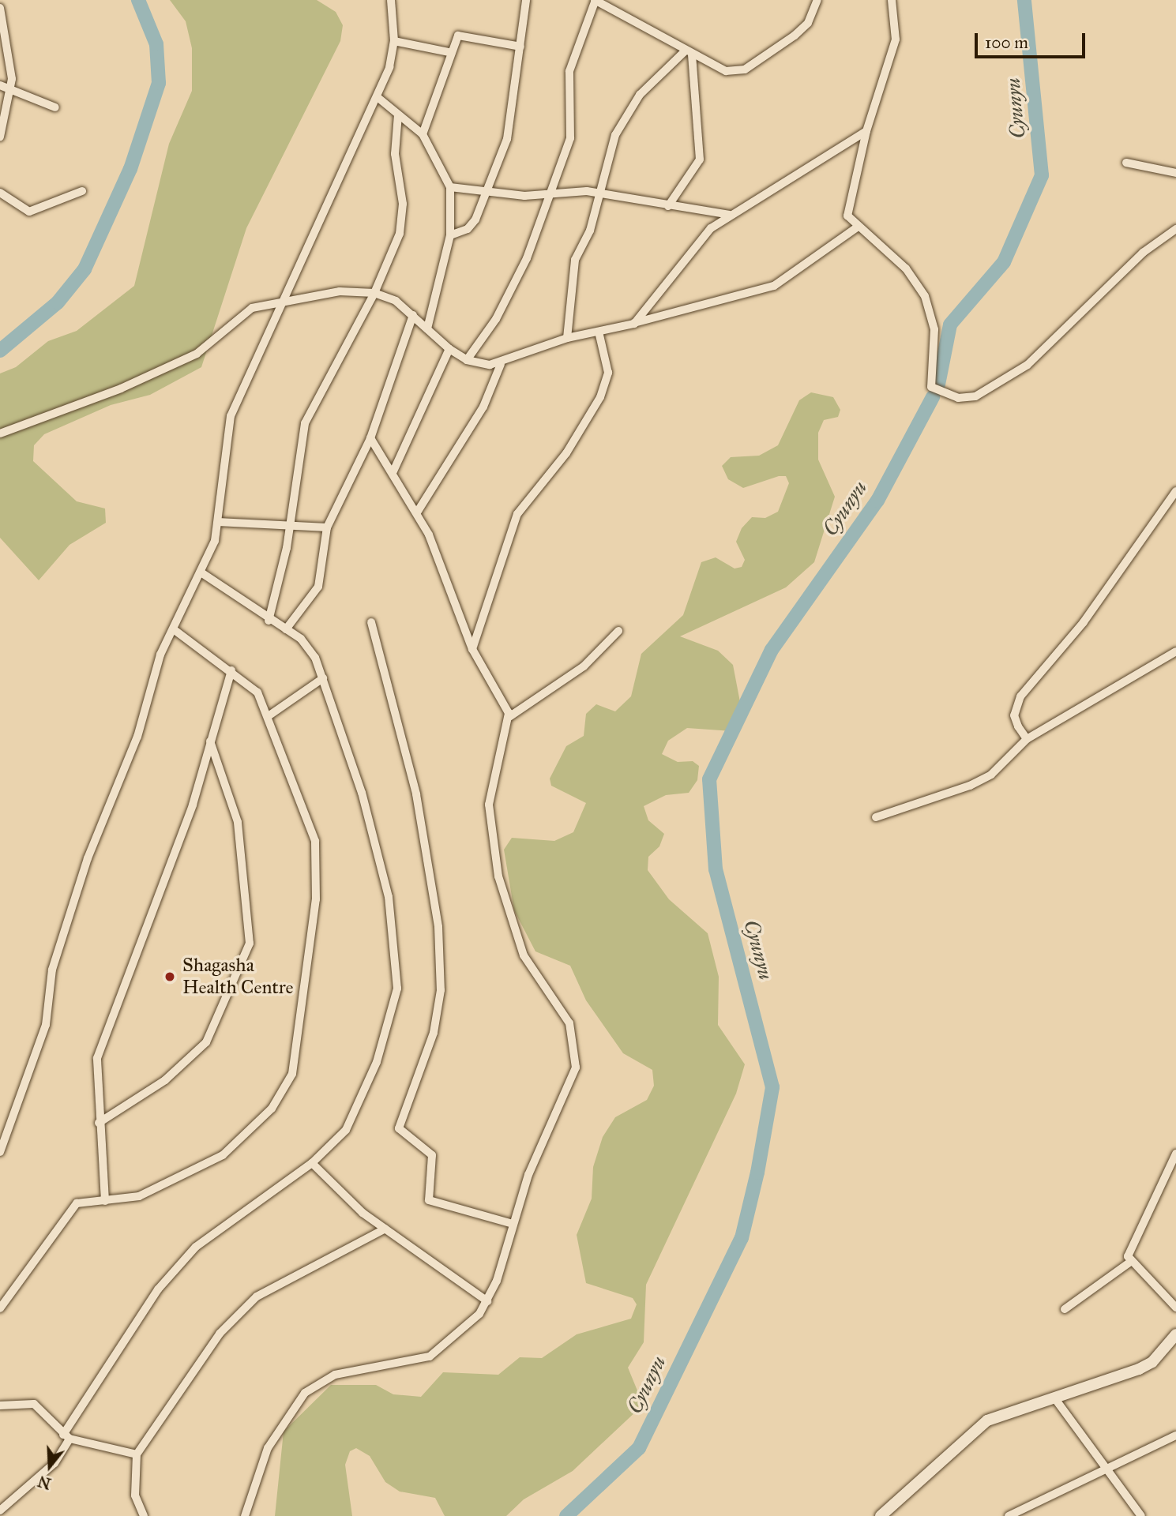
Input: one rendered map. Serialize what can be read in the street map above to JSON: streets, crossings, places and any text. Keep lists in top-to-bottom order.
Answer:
{
  "water": ["Cyunyu"],
  "places": ["Shagasha Health Centre"],
  "scale_bar": "100 m",
  "north": "bottom"
}
